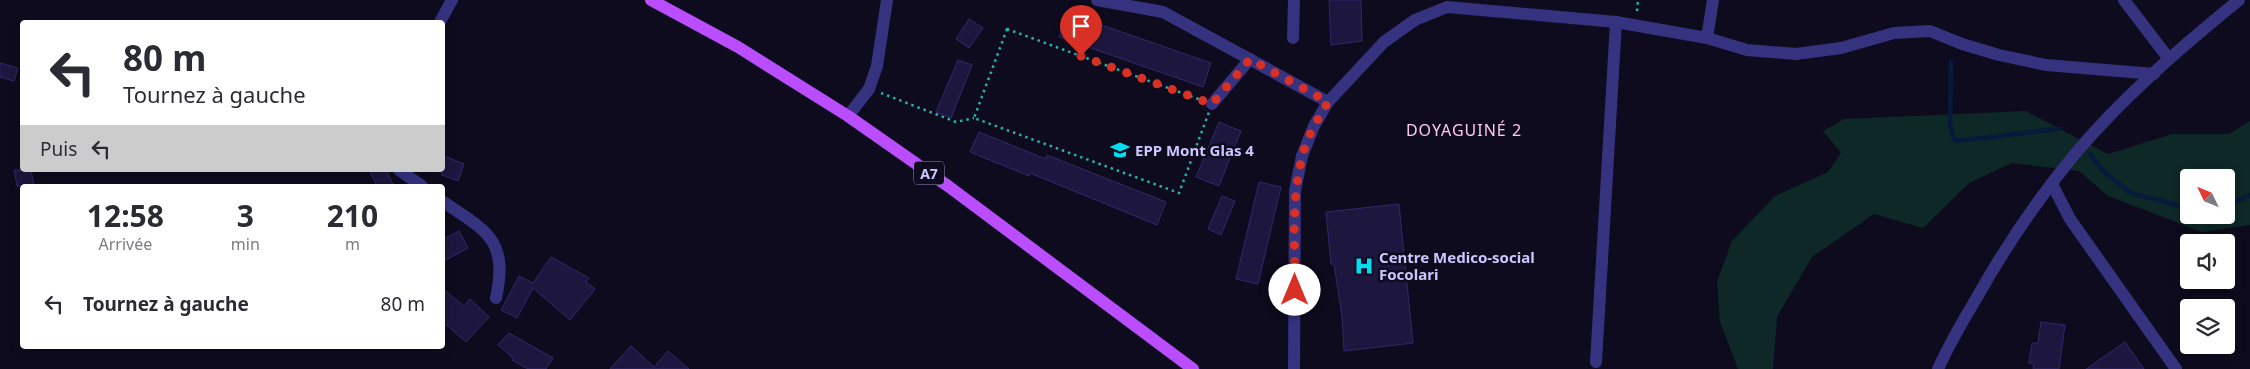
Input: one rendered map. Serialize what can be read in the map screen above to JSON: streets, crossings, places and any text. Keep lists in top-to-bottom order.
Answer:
{
  "streets": {
    "main road": ["A7"]
  },
  "districts": ["DOYAGUINÉ 2"],
  "places": {
    "school or university": ["EPP Mont Glas 4"],
    "hospital": ["Centre Medico-social Focolari"]
  },
  "north": "top left",
  "page": {
    "turn": ["80 m", "Tournez à gauche"],
    "then": "Puis",
    "eta": [
      "12:58",
      "Arrivée",
      "3",
      "min",
      "210",
      "m"
    ],
    "list": [
      {
        "name": "Tournez à gauche",
        "value": "80 m"
      }
    ]
  }
}
